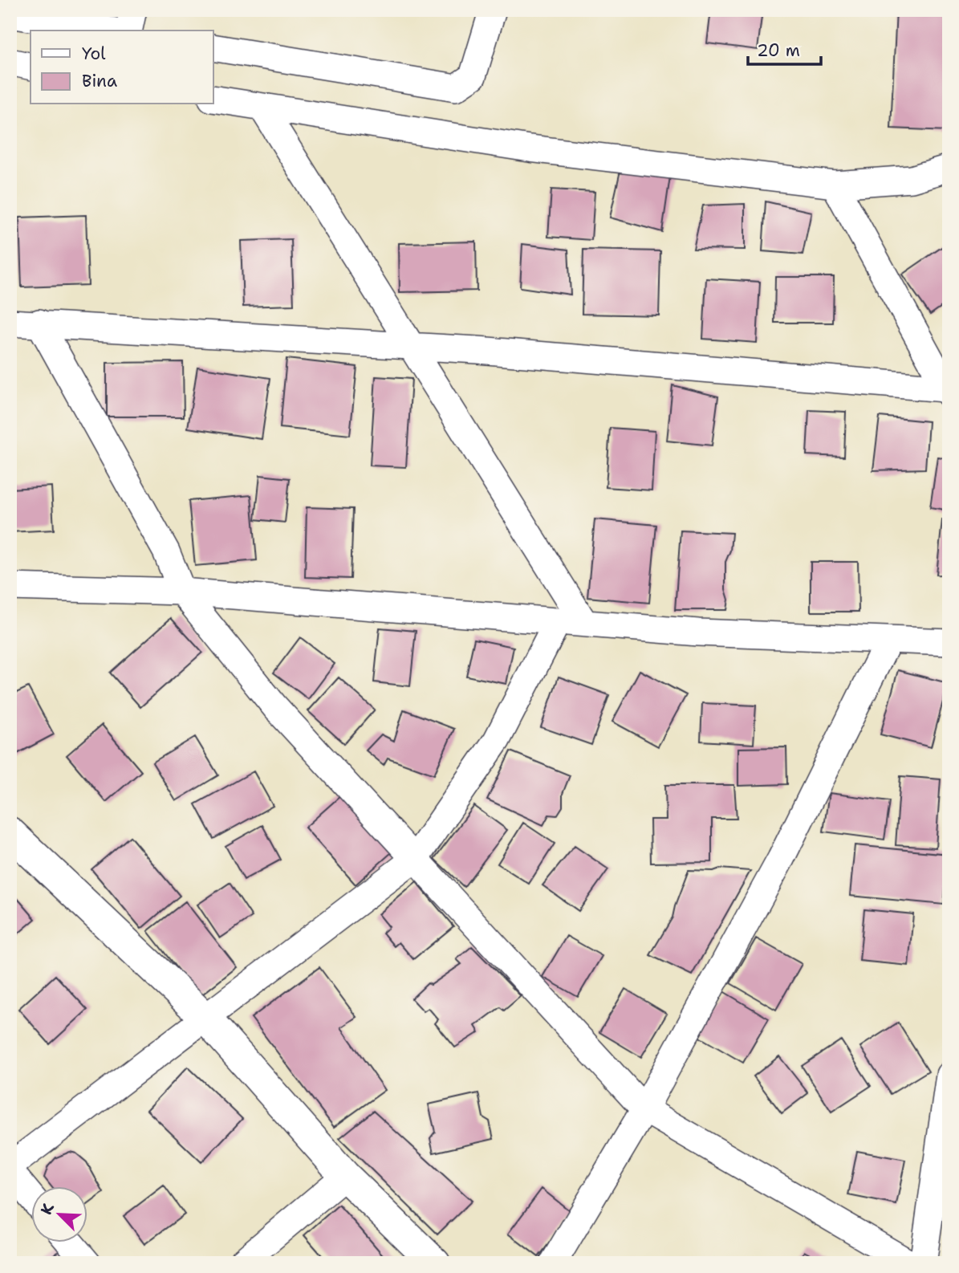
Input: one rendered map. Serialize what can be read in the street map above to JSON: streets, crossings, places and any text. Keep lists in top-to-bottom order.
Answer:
{
  "legend": ["Yol", "Bina"],
  "scale_bar": "20 m",
  "north": "top left"
}
